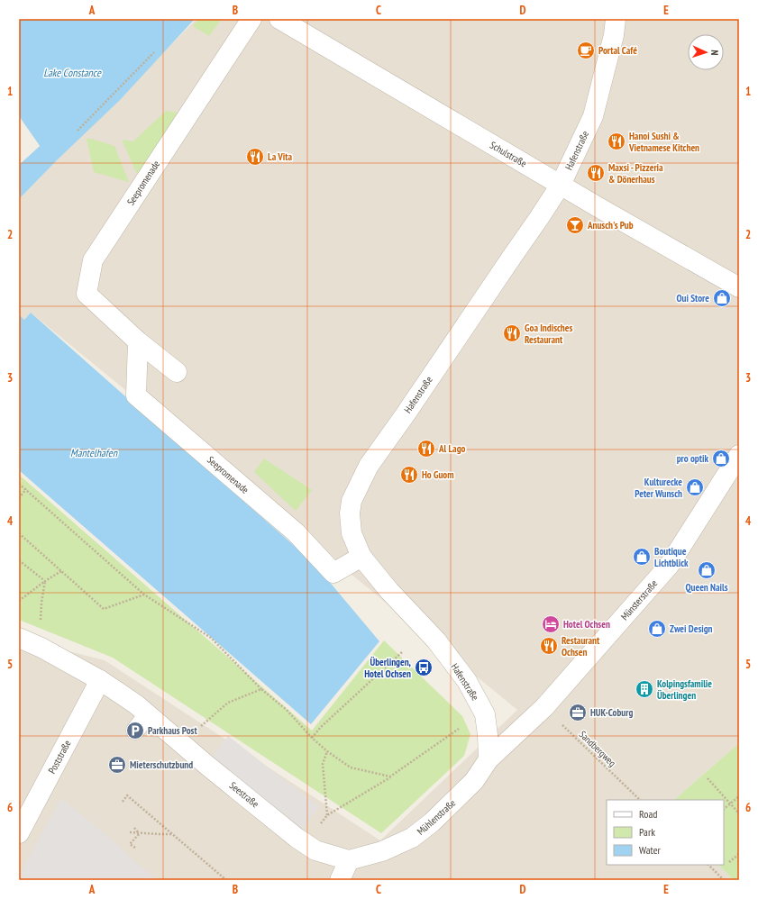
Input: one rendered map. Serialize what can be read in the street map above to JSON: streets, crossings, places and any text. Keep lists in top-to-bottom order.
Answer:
{
  "streets": {
    "street": [
      "Hafenstraße",
      "Schulstraße",
      "Seepromenade",
      "Münsterstraße",
      "Poststraße",
      "Seestraße",
      "Mühlenstraße"
    ],
    "path": ["Sandbergweg"]
  },
  "crossings": [
    ["Hafenstraße", "Schulstraße"],
    ["Hafenstraße", "Seepromenade"],
    ["Hafenstraße", "Münsterstraße"],
    ["Hafenstraße", "Mühlenstraße"],
    ["Münsterstraße", "Sandbergweg"],
    ["Münsterstraße", "Mühlenstraße"],
    ["Poststraße", "Seestraße"],
    ["Seestraße", "Mühlenstraße"]
  ],
  "water": ["Lake Constance", "Mantelhafen"],
  "places": {
    "cafe": ["Portal Café"],
    "restaurant": [
      "Hanoi Sushi & Vietnamese Kitchen",
      "La Vita",
      "Maxsi - Pizzeria & Dönerhaus",
      "Goa Indisches Restaurant",
      "Al Lago",
      "Ho Guom",
      "Restaurant Ochsen"
    ],
    "bar": ["Anusch's Pub"],
    "shop": [
      "Oui Store",
      "pro optik",
      "Kulturecke Peter Wunsch",
      "Boutique Lichtblick",
      "Queen Nails",
      "Zwei Design"
    ],
    "hotel": ["Hotel Ochsen"],
    "bus stop": ["Überlingen, Hotel Ochsen"],
    "building": ["Kolpingsfamilie Überlingen"],
    "office": ["HUK-Coburg", "Mieterschutzbund"],
    "parking": ["Parkhaus Post"]
  },
  "legend": ["Road", "Park", "Water"],
  "north": "right",
  "grid": {
    "columns": [
      "A",
      "B",
      "C",
      "D",
      "E"
    ],
    "rows": [
      "1",
      "2",
      "3",
      "4",
      "5",
      "6"
    ]
  }
}
